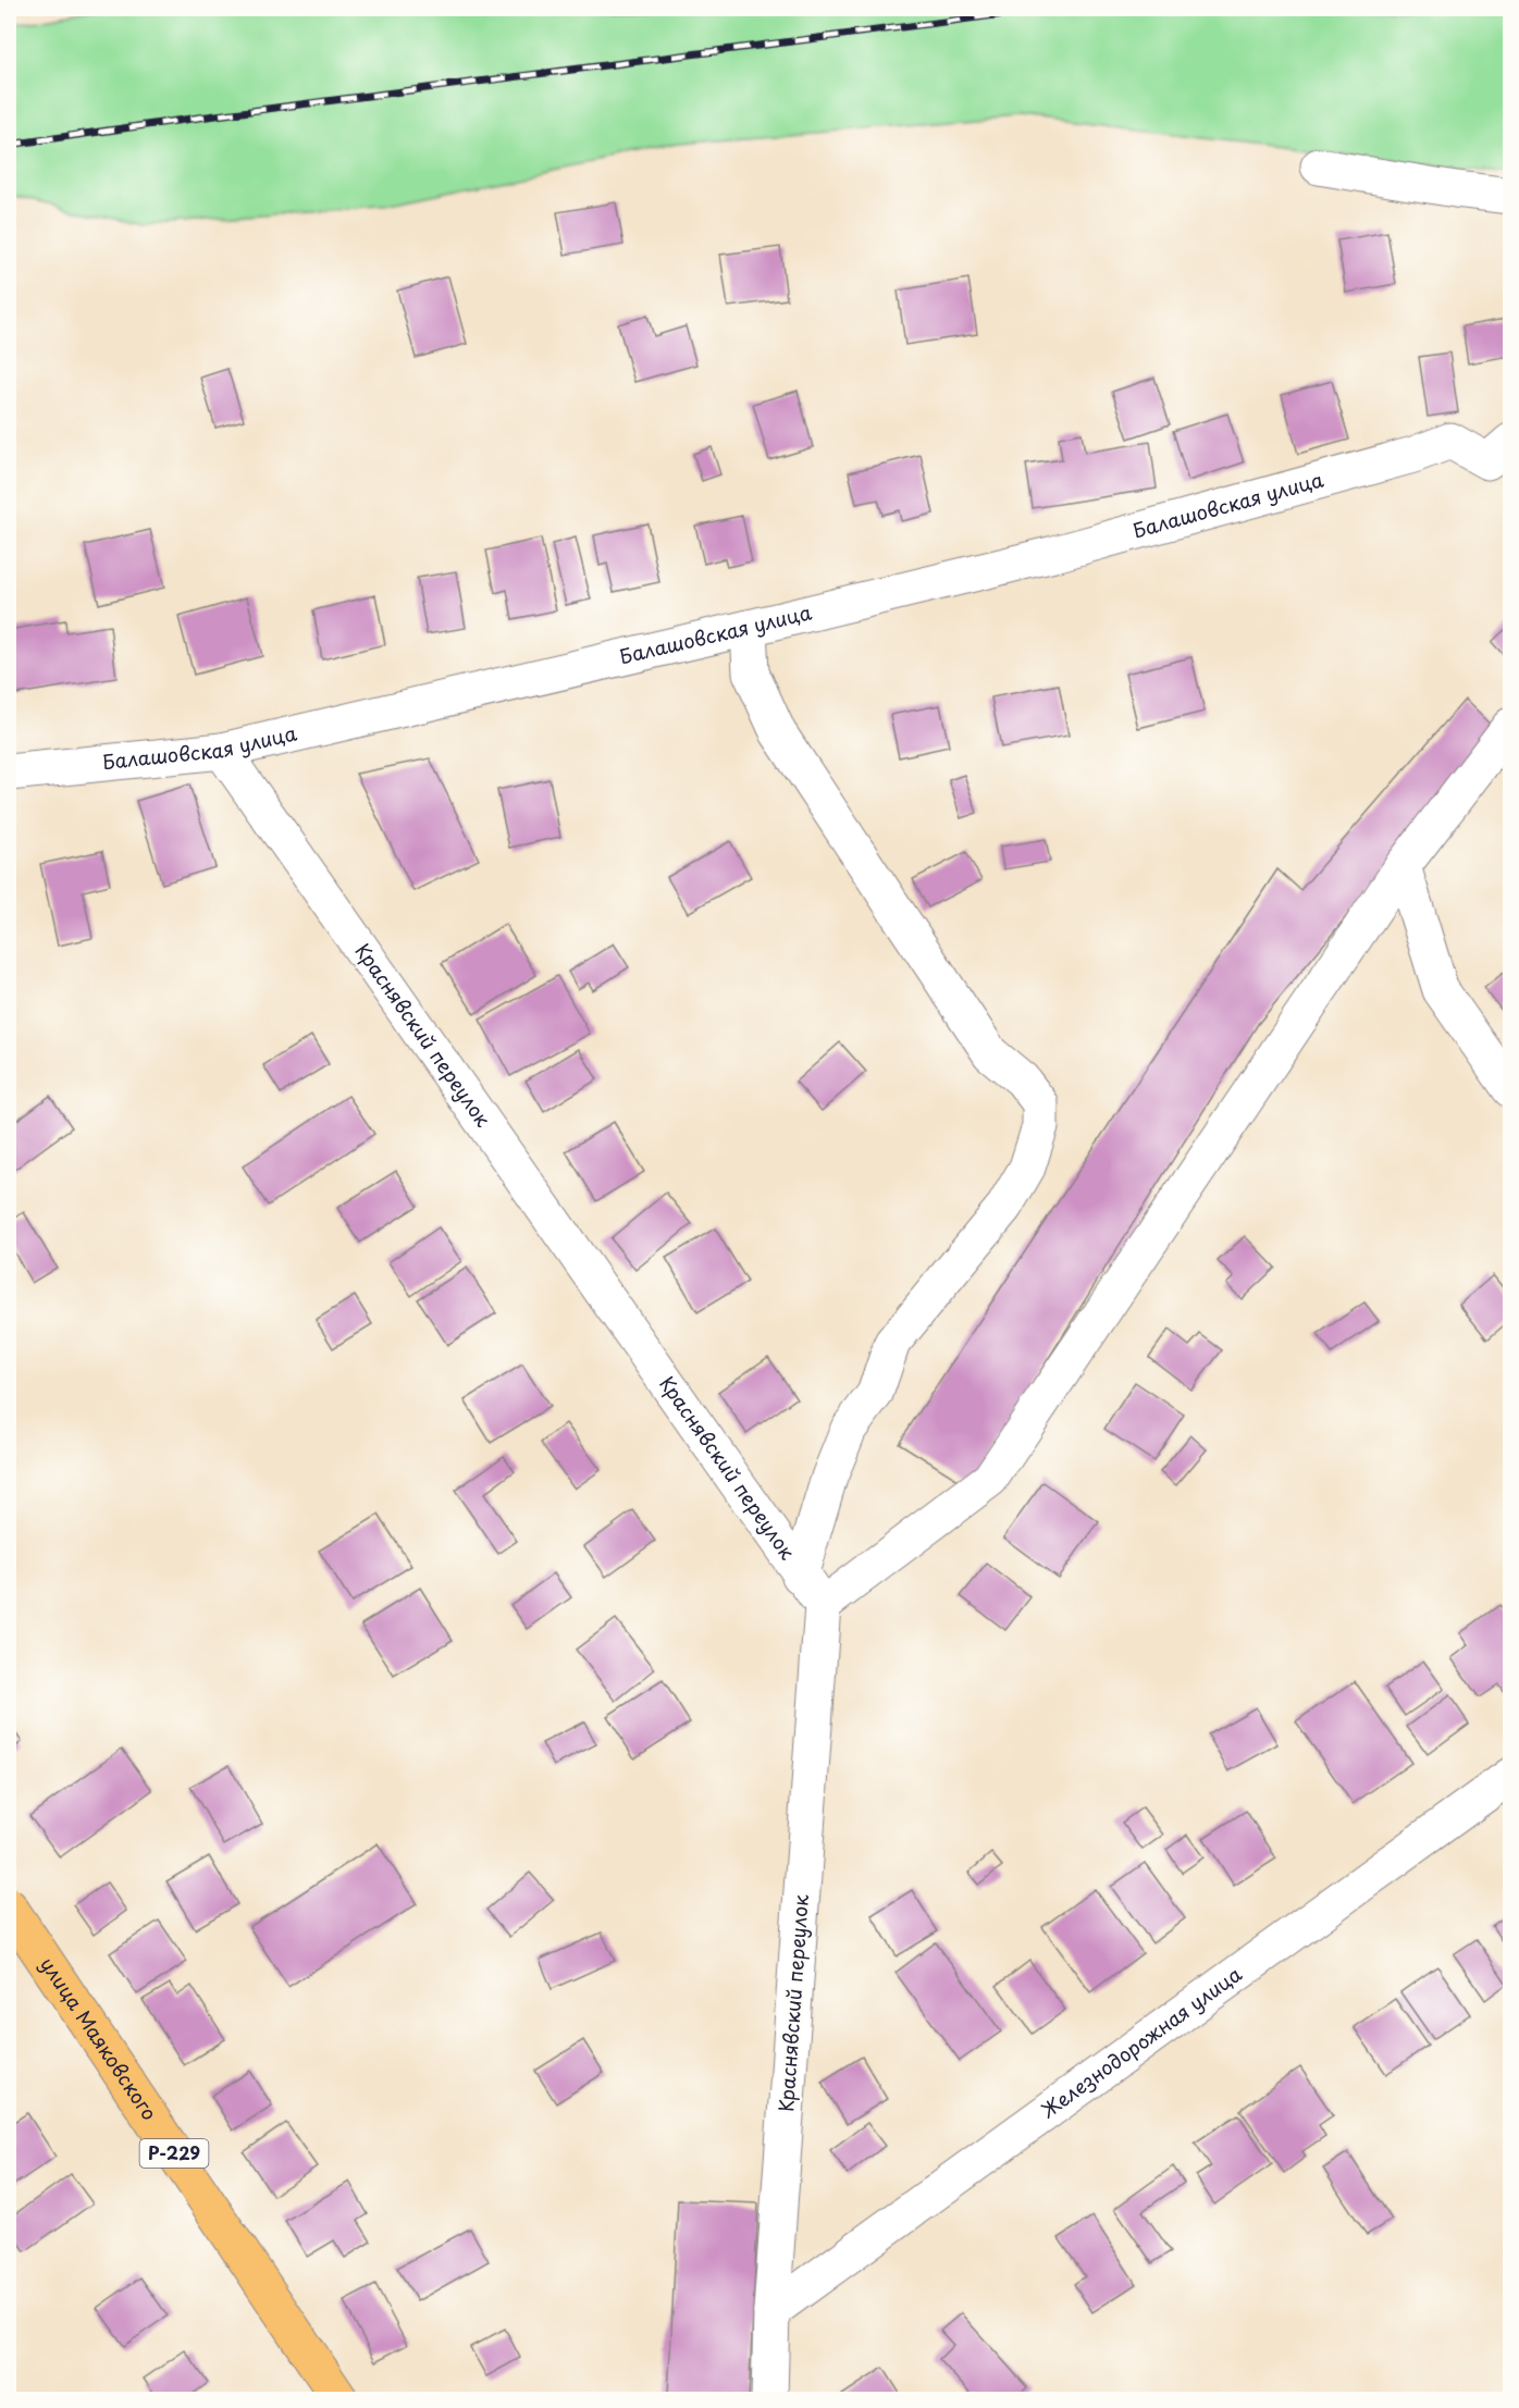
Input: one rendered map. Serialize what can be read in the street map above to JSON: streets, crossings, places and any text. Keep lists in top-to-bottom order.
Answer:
{
  "streets": {
    "main road": ["улица Маяковского", "Р-229"],
    "street": ["Балашовская улица", "Краснявский переулок", "Железнодорожная улица"]
  },
  "crossings": [
    ["Балашовская улица", "Краснявский переулок"],
    ["Краснявский переулок", "Железнодорожная улица"]
  ]
}
